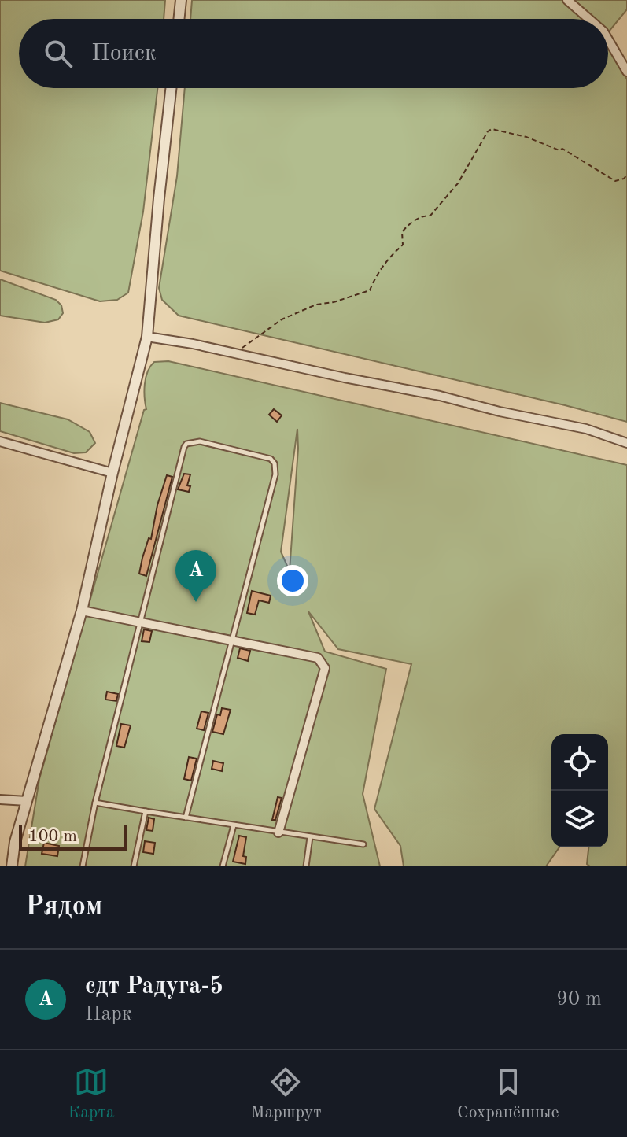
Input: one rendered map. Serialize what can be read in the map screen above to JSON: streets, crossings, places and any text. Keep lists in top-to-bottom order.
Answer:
{
  "scale_bar": "100 m",
  "page": {
    "search": "Поиск",
    "pins": "A",
    "scale": "100 m",
    "heading": "Рядом",
    "list": [
      {
        "mark": "A",
        "name": "сдт Радуга-5",
        "note": "Парк",
        "value": "90 m"
      }
    ],
    "nav": ["Карта", "Маршрут", "Сохранённые"]
  }
}
